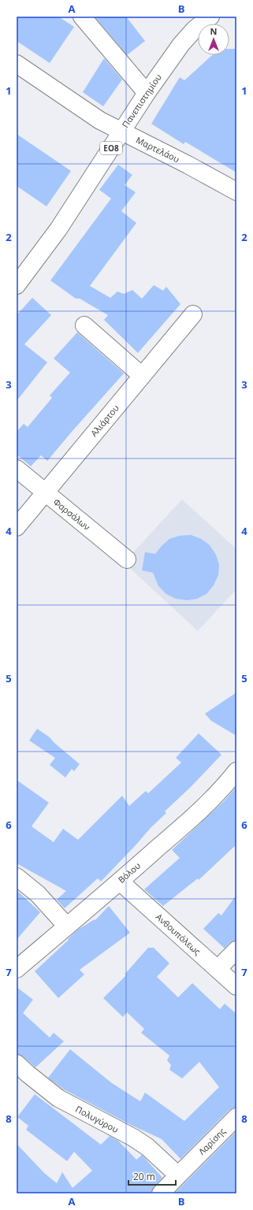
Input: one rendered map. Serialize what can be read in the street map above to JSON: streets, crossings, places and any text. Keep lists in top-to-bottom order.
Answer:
{
  "streets": {
    "street": [
      "Πανεπιστημίου",
      "ΕΟ8",
      "Μαρτελάου",
      "Αλιάρτου",
      "Φαρσάλων",
      "Βόλου",
      "Ανθουπόλεως",
      "Πολυγύρου",
      "Λαρίσης"
    ]
  },
  "crossings": [
    ["Πανεπιστημίου", "Μαρτελάου"],
    ["Αλιάρτου", "Φαρσάλων"],
    ["Βόλου", "Ανθουπόλεως"],
    ["Πολυγύρου", "Λαρίσης"]
  ],
  "scale_bar": "20 m",
  "north": "top",
  "grid": {
    "columns": ["A", "B"],
    "rows": [
      "1",
      "2",
      "3",
      "4",
      "5",
      "6",
      "7",
      "8"
    ]
  }
}
